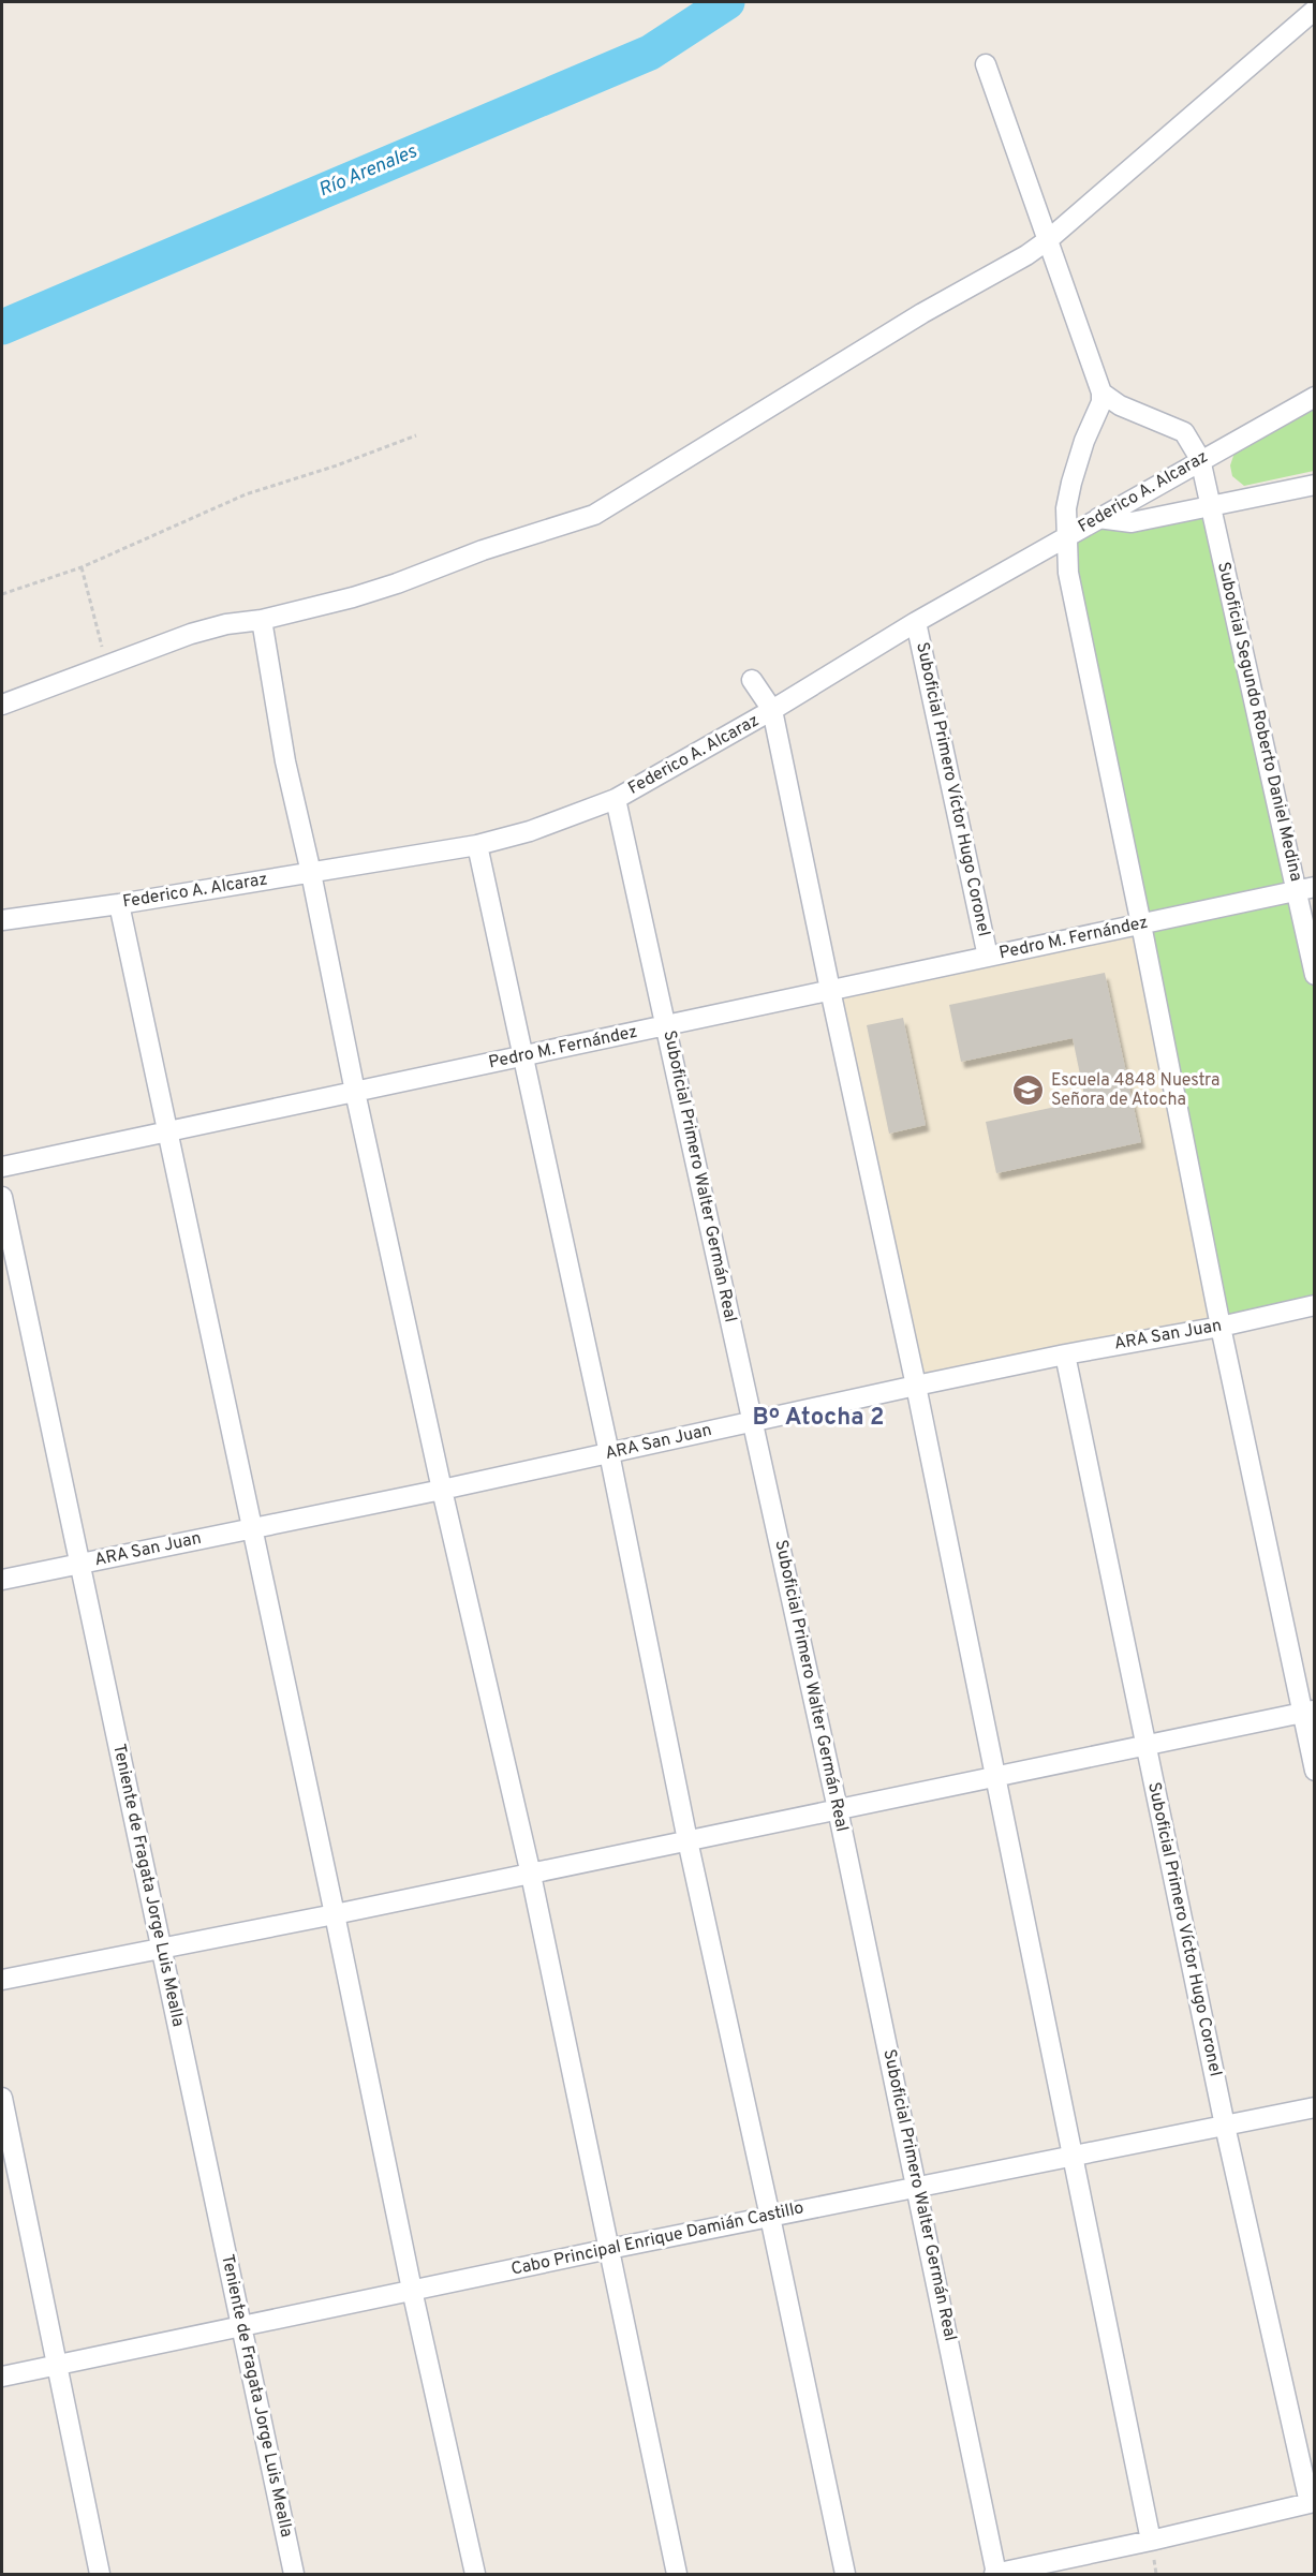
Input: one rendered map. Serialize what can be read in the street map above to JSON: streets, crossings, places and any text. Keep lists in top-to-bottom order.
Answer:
{
  "streets": {
    "street": [
      "Federico A. Alcaraz",
      "Suboficial Segundo Roberto Daniel Medina",
      "Suboficial Primero Víctor Hugo Coronel",
      "Pedro M. Fernández",
      "Suboficial Primero Walter Germán Real",
      "ARA San Juan",
      "Teniente de Fragata Jorge Luis Mealla",
      "Cabo Principal Enrique Damián Castillo"
    ]
  },
  "crossings": [
    ["Federico A. Alcaraz", "Suboficial Segundo Roberto Daniel Medina"],
    ["Federico A. Alcaraz", "Suboficial Primero Víctor Hugo Coronel"],
    ["Federico A. Alcaraz", "Suboficial Primero Walter Germán Real"],
    ["Suboficial Segundo Roberto Daniel Medina", "Pedro M. Fernández"],
    ["Suboficial Primero Víctor Hugo Coronel", "Pedro M. Fernández"],
    ["Suboficial Primero Víctor Hugo Coronel", "ARA San Juan"],
    ["Suboficial Primero Víctor Hugo Coronel", "Cabo Principal Enrique Damián Castillo"],
    ["Pedro M. Fernández", "Suboficial Primero Walter Germán Real"],
    ["Suboficial Primero Walter Germán Real", "ARA San Juan"],
    ["Suboficial Primero Walter Germán Real", "Cabo Principal Enrique Damián Castillo"],
    ["ARA San Juan", "Teniente de Fragata Jorge Luis Mealla"],
    ["Teniente de Fragata Jorge Luis Mealla", "Cabo Principal Enrique Damián Castillo"]
  ],
  "districts": ["Bº Atocha 2"],
  "water": ["Río Arenales"],
  "places": {
    "school or university": ["Escuela 4848 Nuestra Señora de Atocha"]
  }
}
